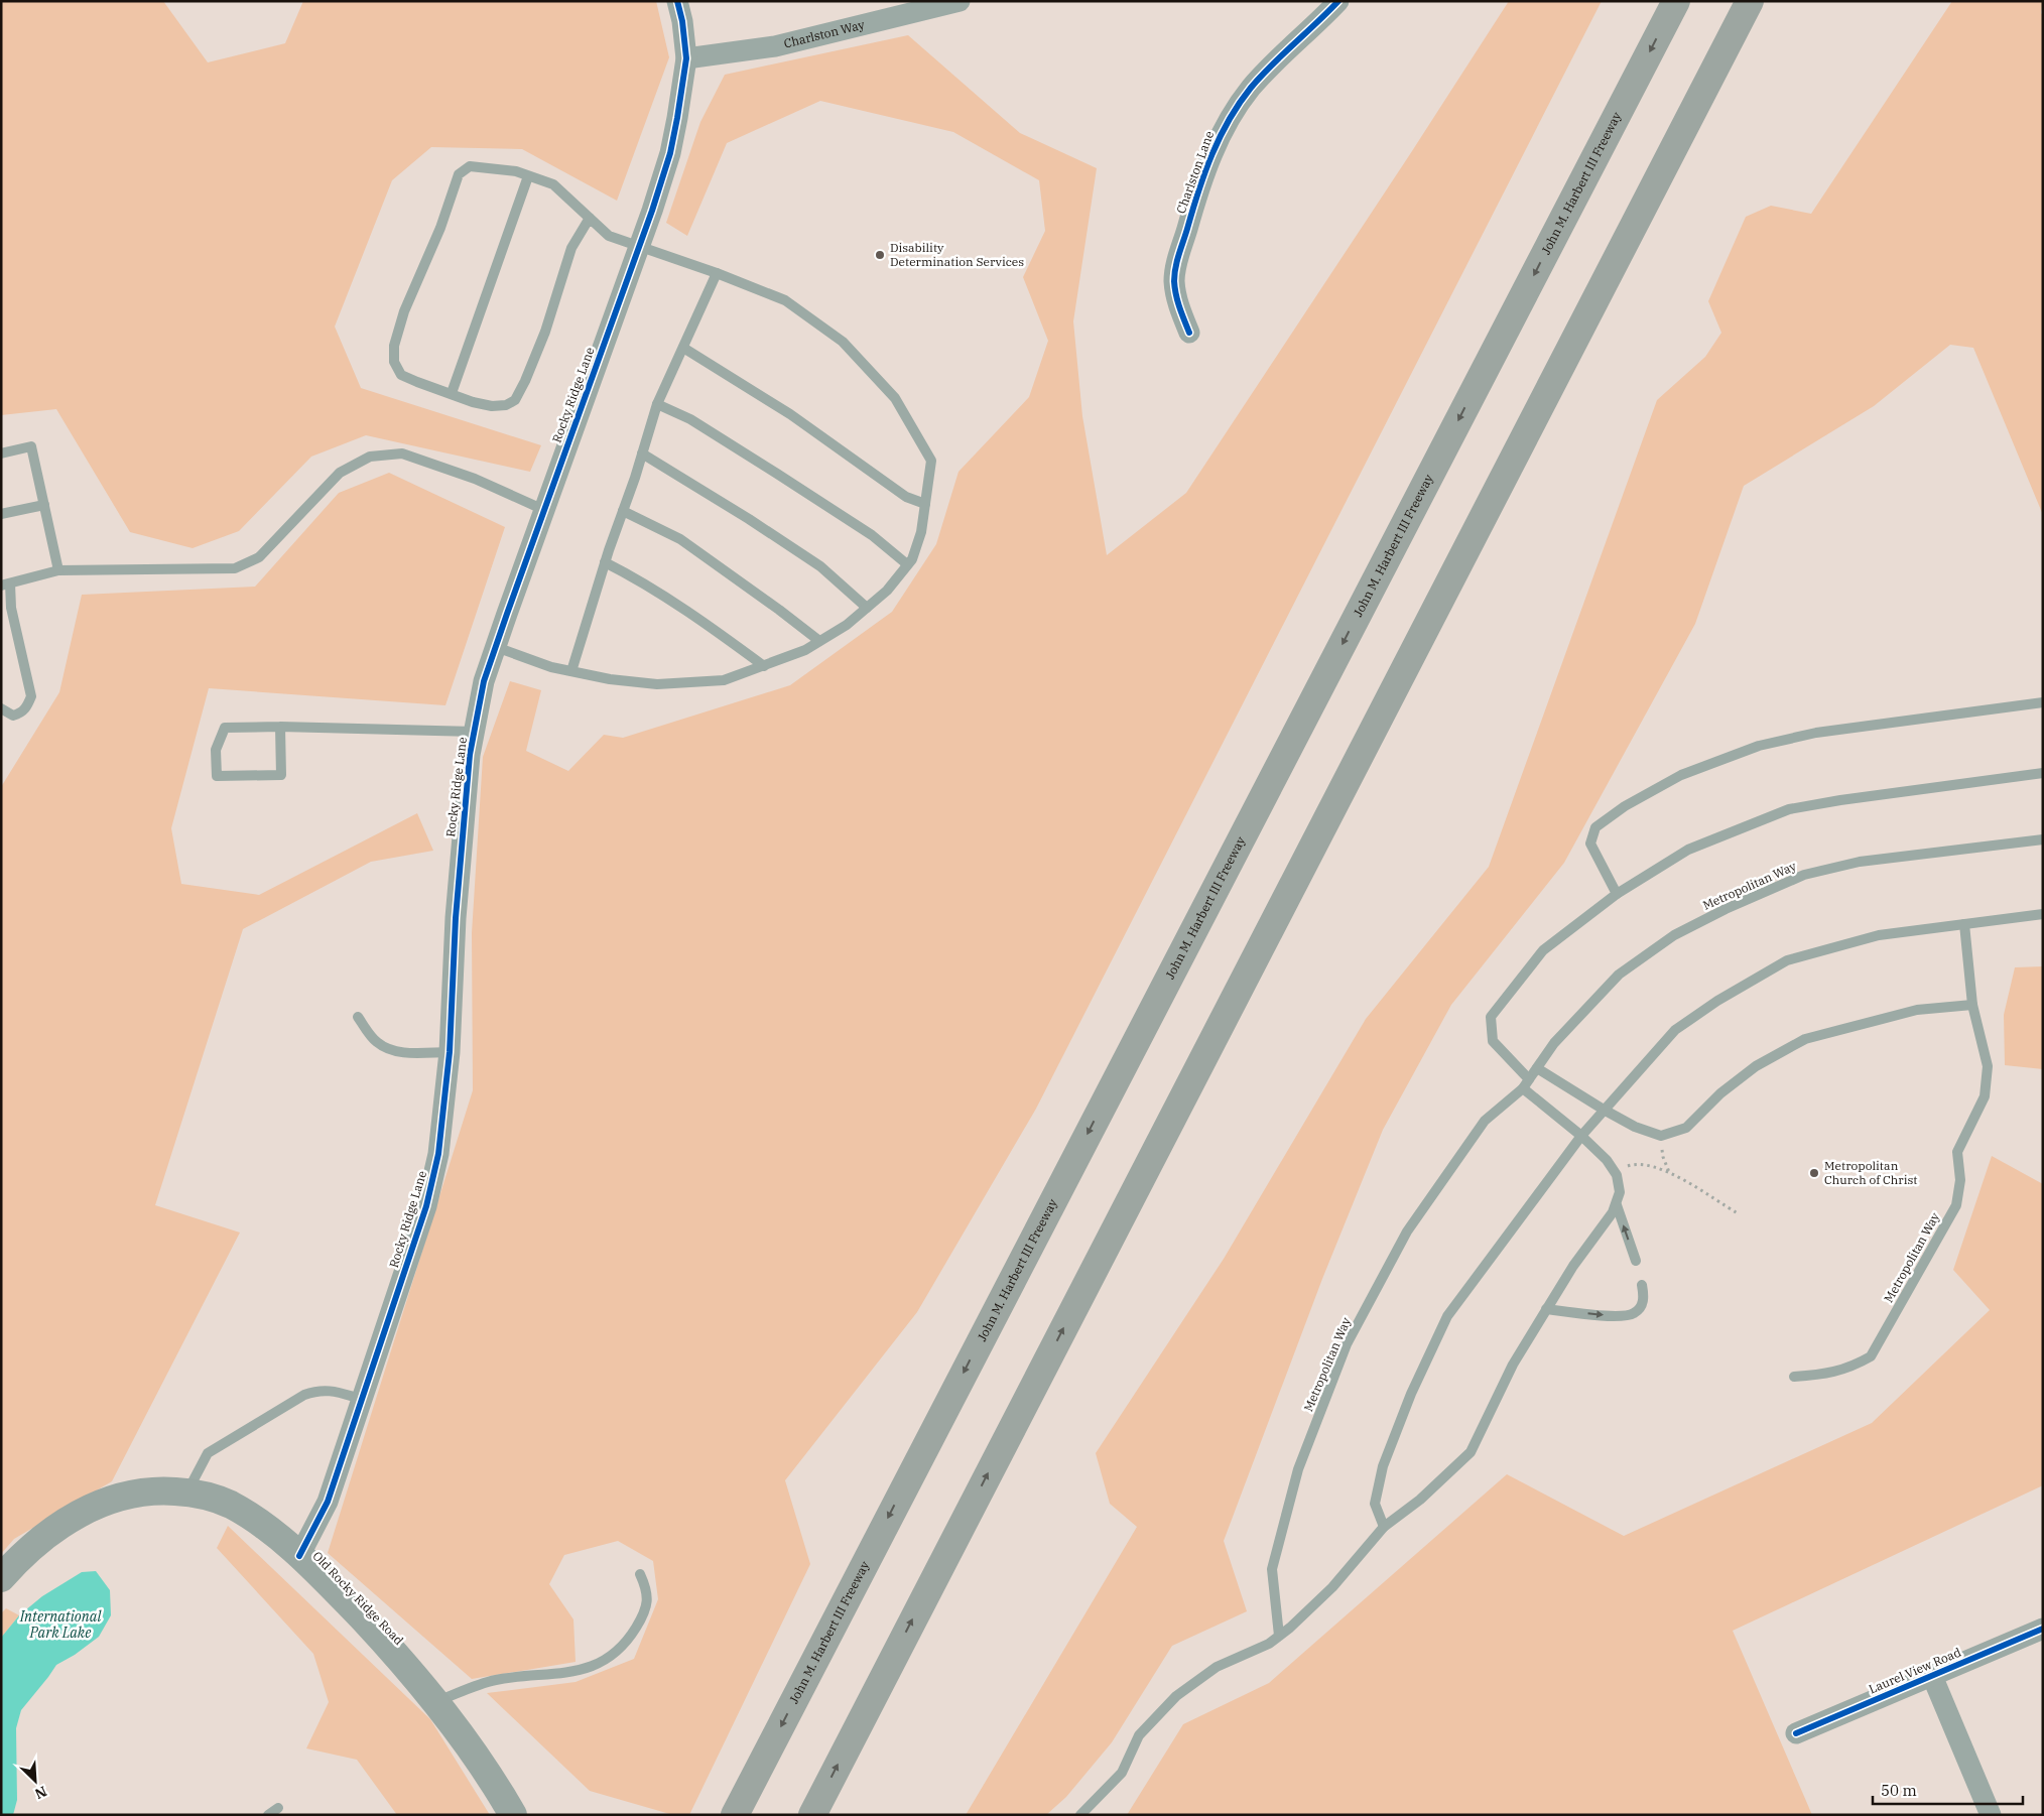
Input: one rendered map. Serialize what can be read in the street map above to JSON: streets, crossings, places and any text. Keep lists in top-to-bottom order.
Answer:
{
  "streets": {
    "highway": ["John M. Harbert III Freeway"],
    "street": [
      "Charlston Way",
      "Charlston Lane",
      "Rocky Ridge Lane",
      "Old Rocky Ridge Road",
      "Laurel View Road"
    ],
    "lane": ["Metropolitan Way"]
  },
  "crossings": [
    ["Charlston Way", "Rocky Ridge Lane"],
    ["Rocky Ridge Lane", "Old Rocky Ridge Road"]
  ],
  "water": ["International Park Lake"],
  "places": ["Disability Determination Services", "Metropolitan Church of Christ"],
  "scale_bar": "50 m",
  "north": "bottom right"
}
